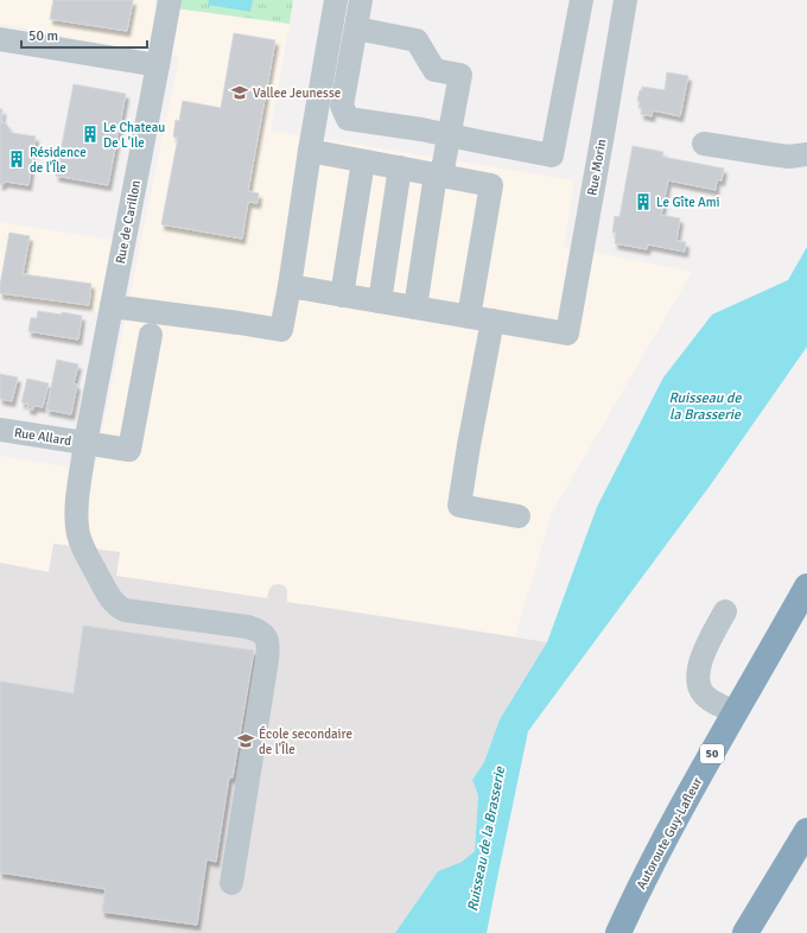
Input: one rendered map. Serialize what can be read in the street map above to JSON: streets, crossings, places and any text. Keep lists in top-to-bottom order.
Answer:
{
  "streets": {
    "highway": ["50", "Autoroute Guy-Lafleur"],
    "street": ["Rue Morin", "Rue de Carillon", "Rue Allard"]
  },
  "crossings": [
    ["Rue de Carillon", "Rue Allard"]
  ],
  "water": ["Ruisseau de la Brasserie"],
  "places": {
    "school or university": ["Vallee Jeunesse", "École secondaire de l'Île"],
    "building": ["Le Chateau De L'Ile", "Résidence de l'Île", "Le Gîte Ami"]
  },
  "scale_bar": "50 m"
}
